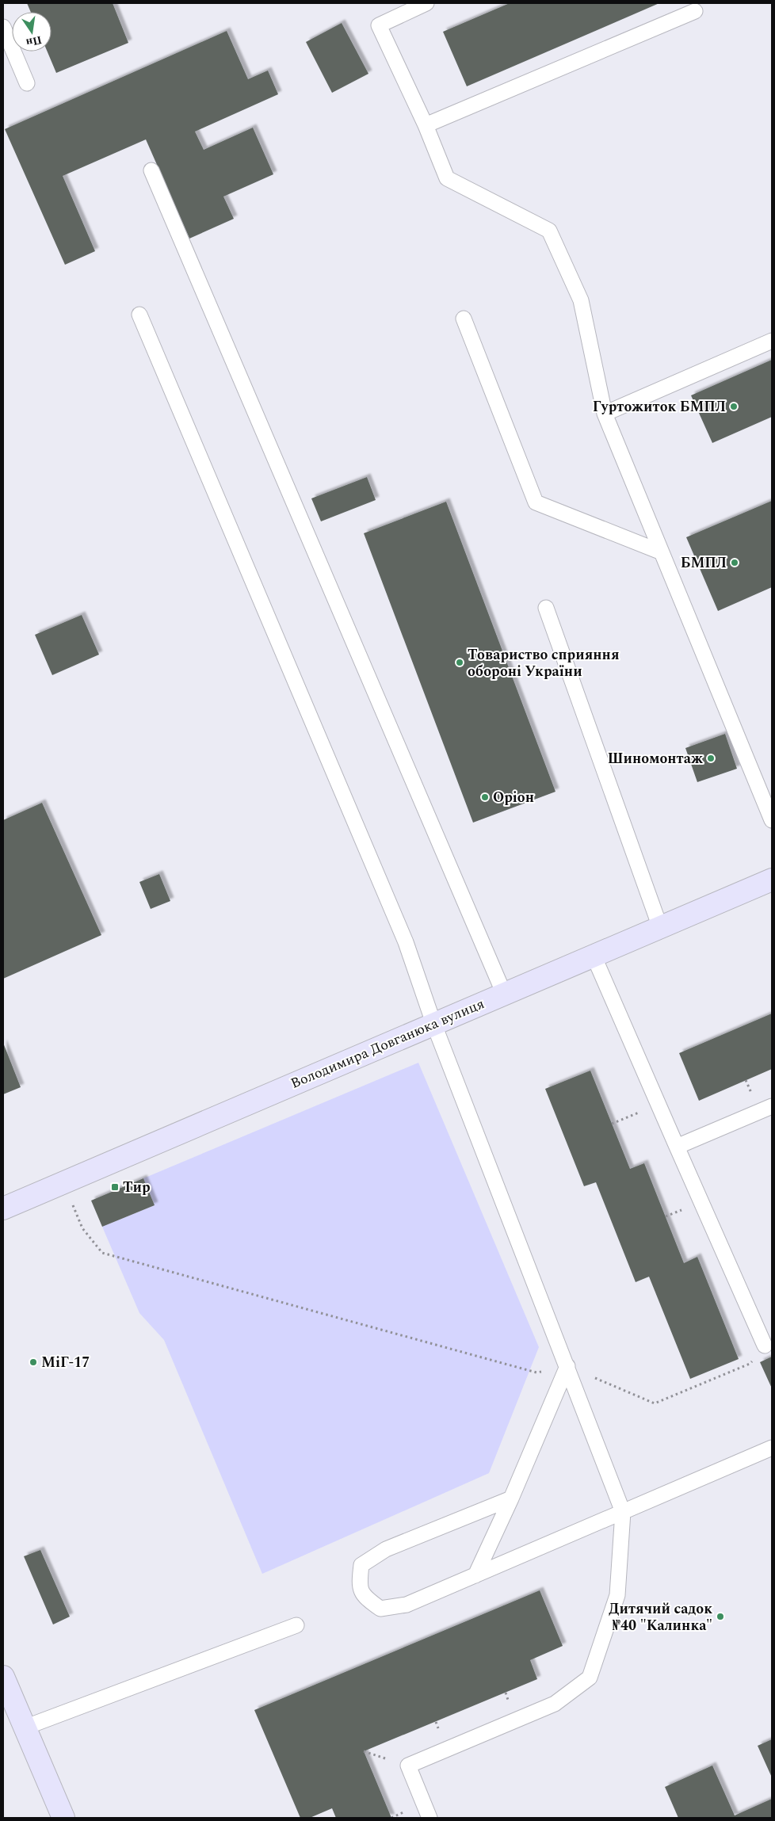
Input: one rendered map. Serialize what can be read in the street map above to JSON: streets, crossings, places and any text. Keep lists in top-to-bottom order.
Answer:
{
  "streets": {
    "main road": ["Володимира Довганюка вулиця"]
  },
  "places": {
    "other": [
      "Гуртожиток БМПЛ",
      "БМПЛ",
      "Товариство сприяння обороні України",
      "Шиномонтаж",
      "Оріон",
      "МіГ-17",
      "Дитячий садок №40 \"Калинка\""
    ],
    "transit": ["Тир"]
  },
  "north": "bottom"
}
